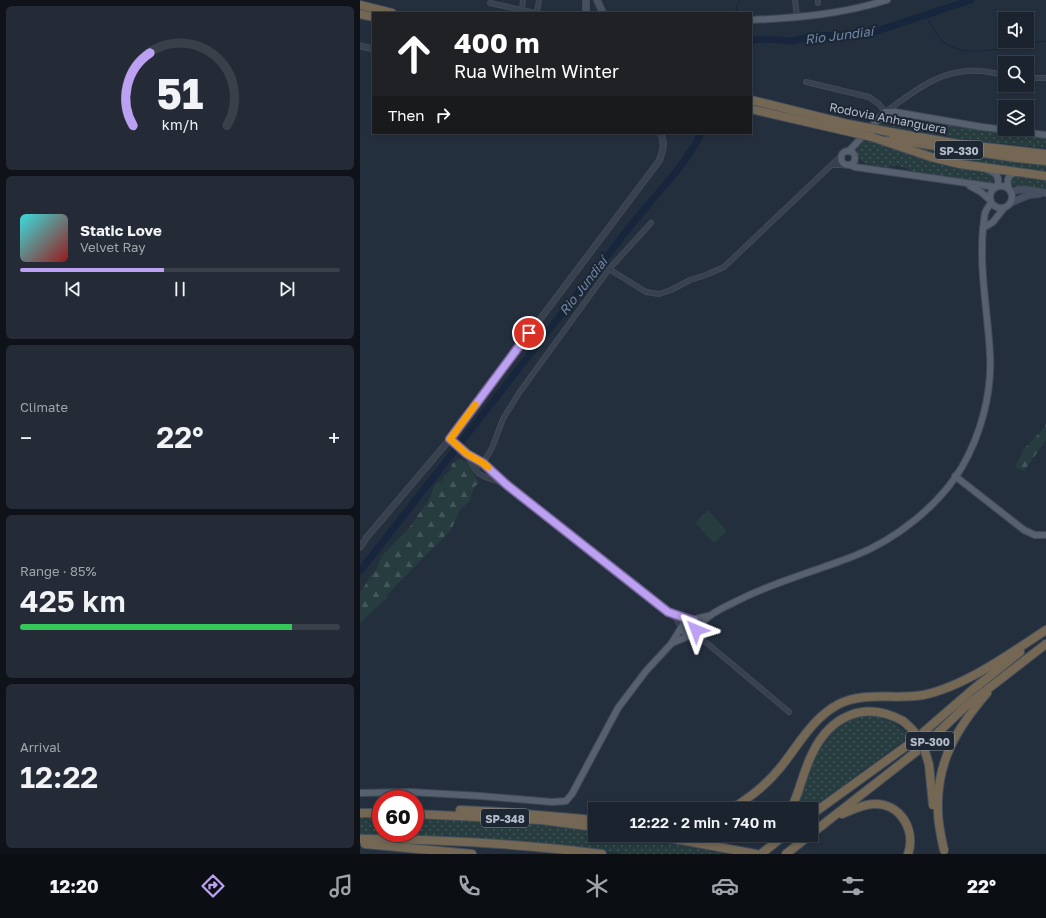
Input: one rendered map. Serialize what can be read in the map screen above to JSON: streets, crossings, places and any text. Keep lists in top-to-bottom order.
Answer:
{
  "streets": {
    "highway": [
      "Rodovia Anhanguera",
      "SP-330",
      "SP-300",
      "SP-348"
    ]
  },
  "water": ["Rio Jundiaí"],
  "page": {
    "turn": ["400 m", "Rua Wihelm Winter"],
    "then": "Then",
    "song": ["Static Love", "Velvet Ray"],
    "tile": [
      "Climate",
      ["Range · 85%", "425 km"],
      ["Arrival", "12:22"]
    ],
    "heat": ["−", "22°", "+"],
    "limit": "60",
    "trip": "12:22 · 2 min · 740 m",
    "tabs": ["12:20", "22°"],
    "gauge": ["51", "km/h"]
  }
}
